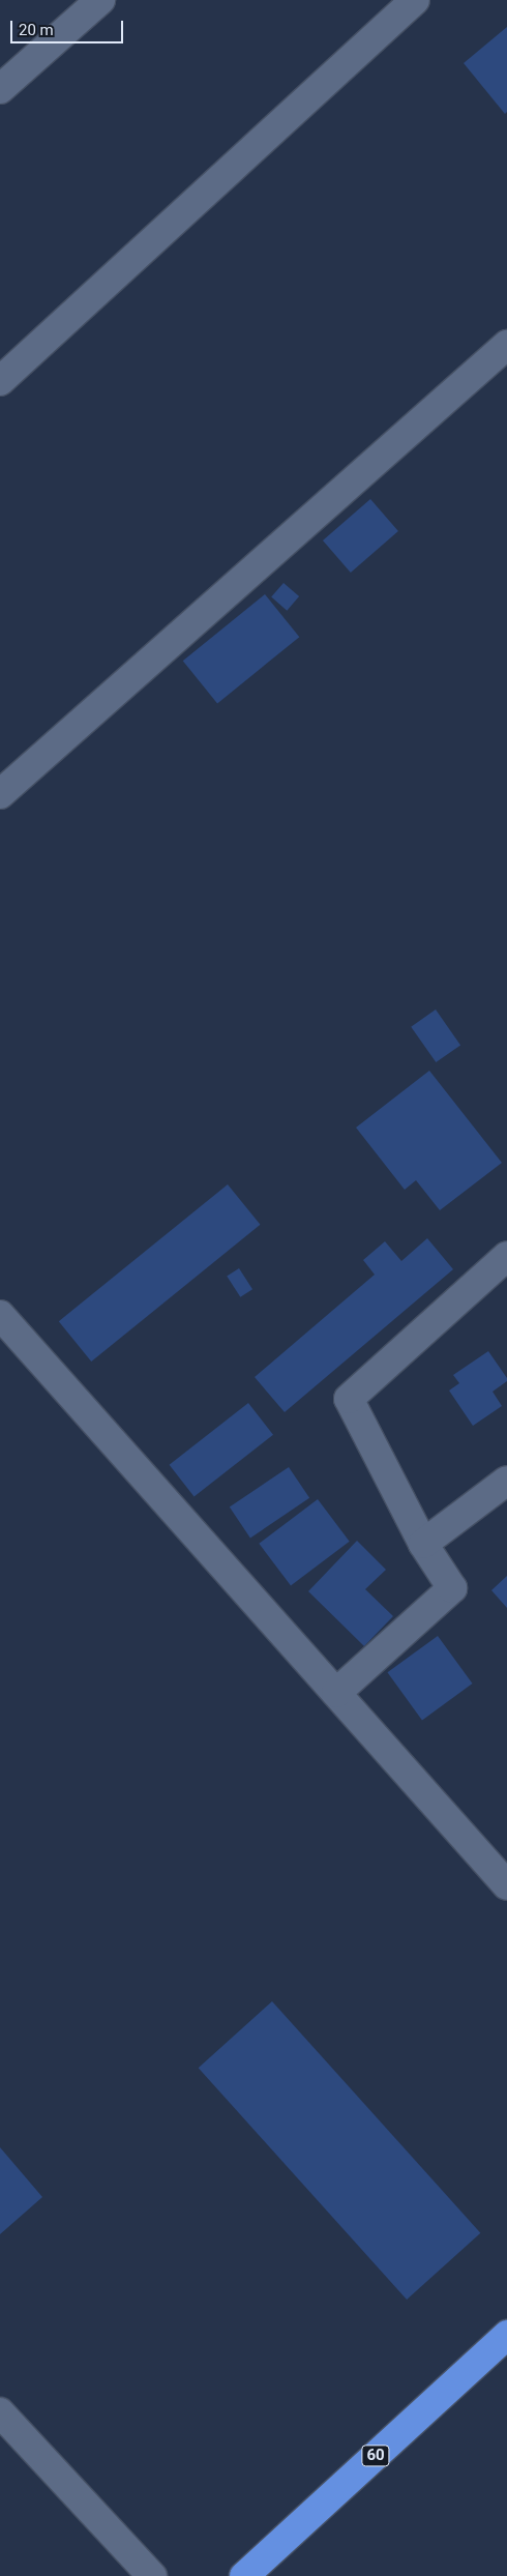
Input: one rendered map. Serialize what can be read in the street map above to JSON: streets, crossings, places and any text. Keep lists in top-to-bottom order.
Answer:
{
  "streets": {
    "highway": ["60"]
  },
  "scale_bar": "20 m"
}
